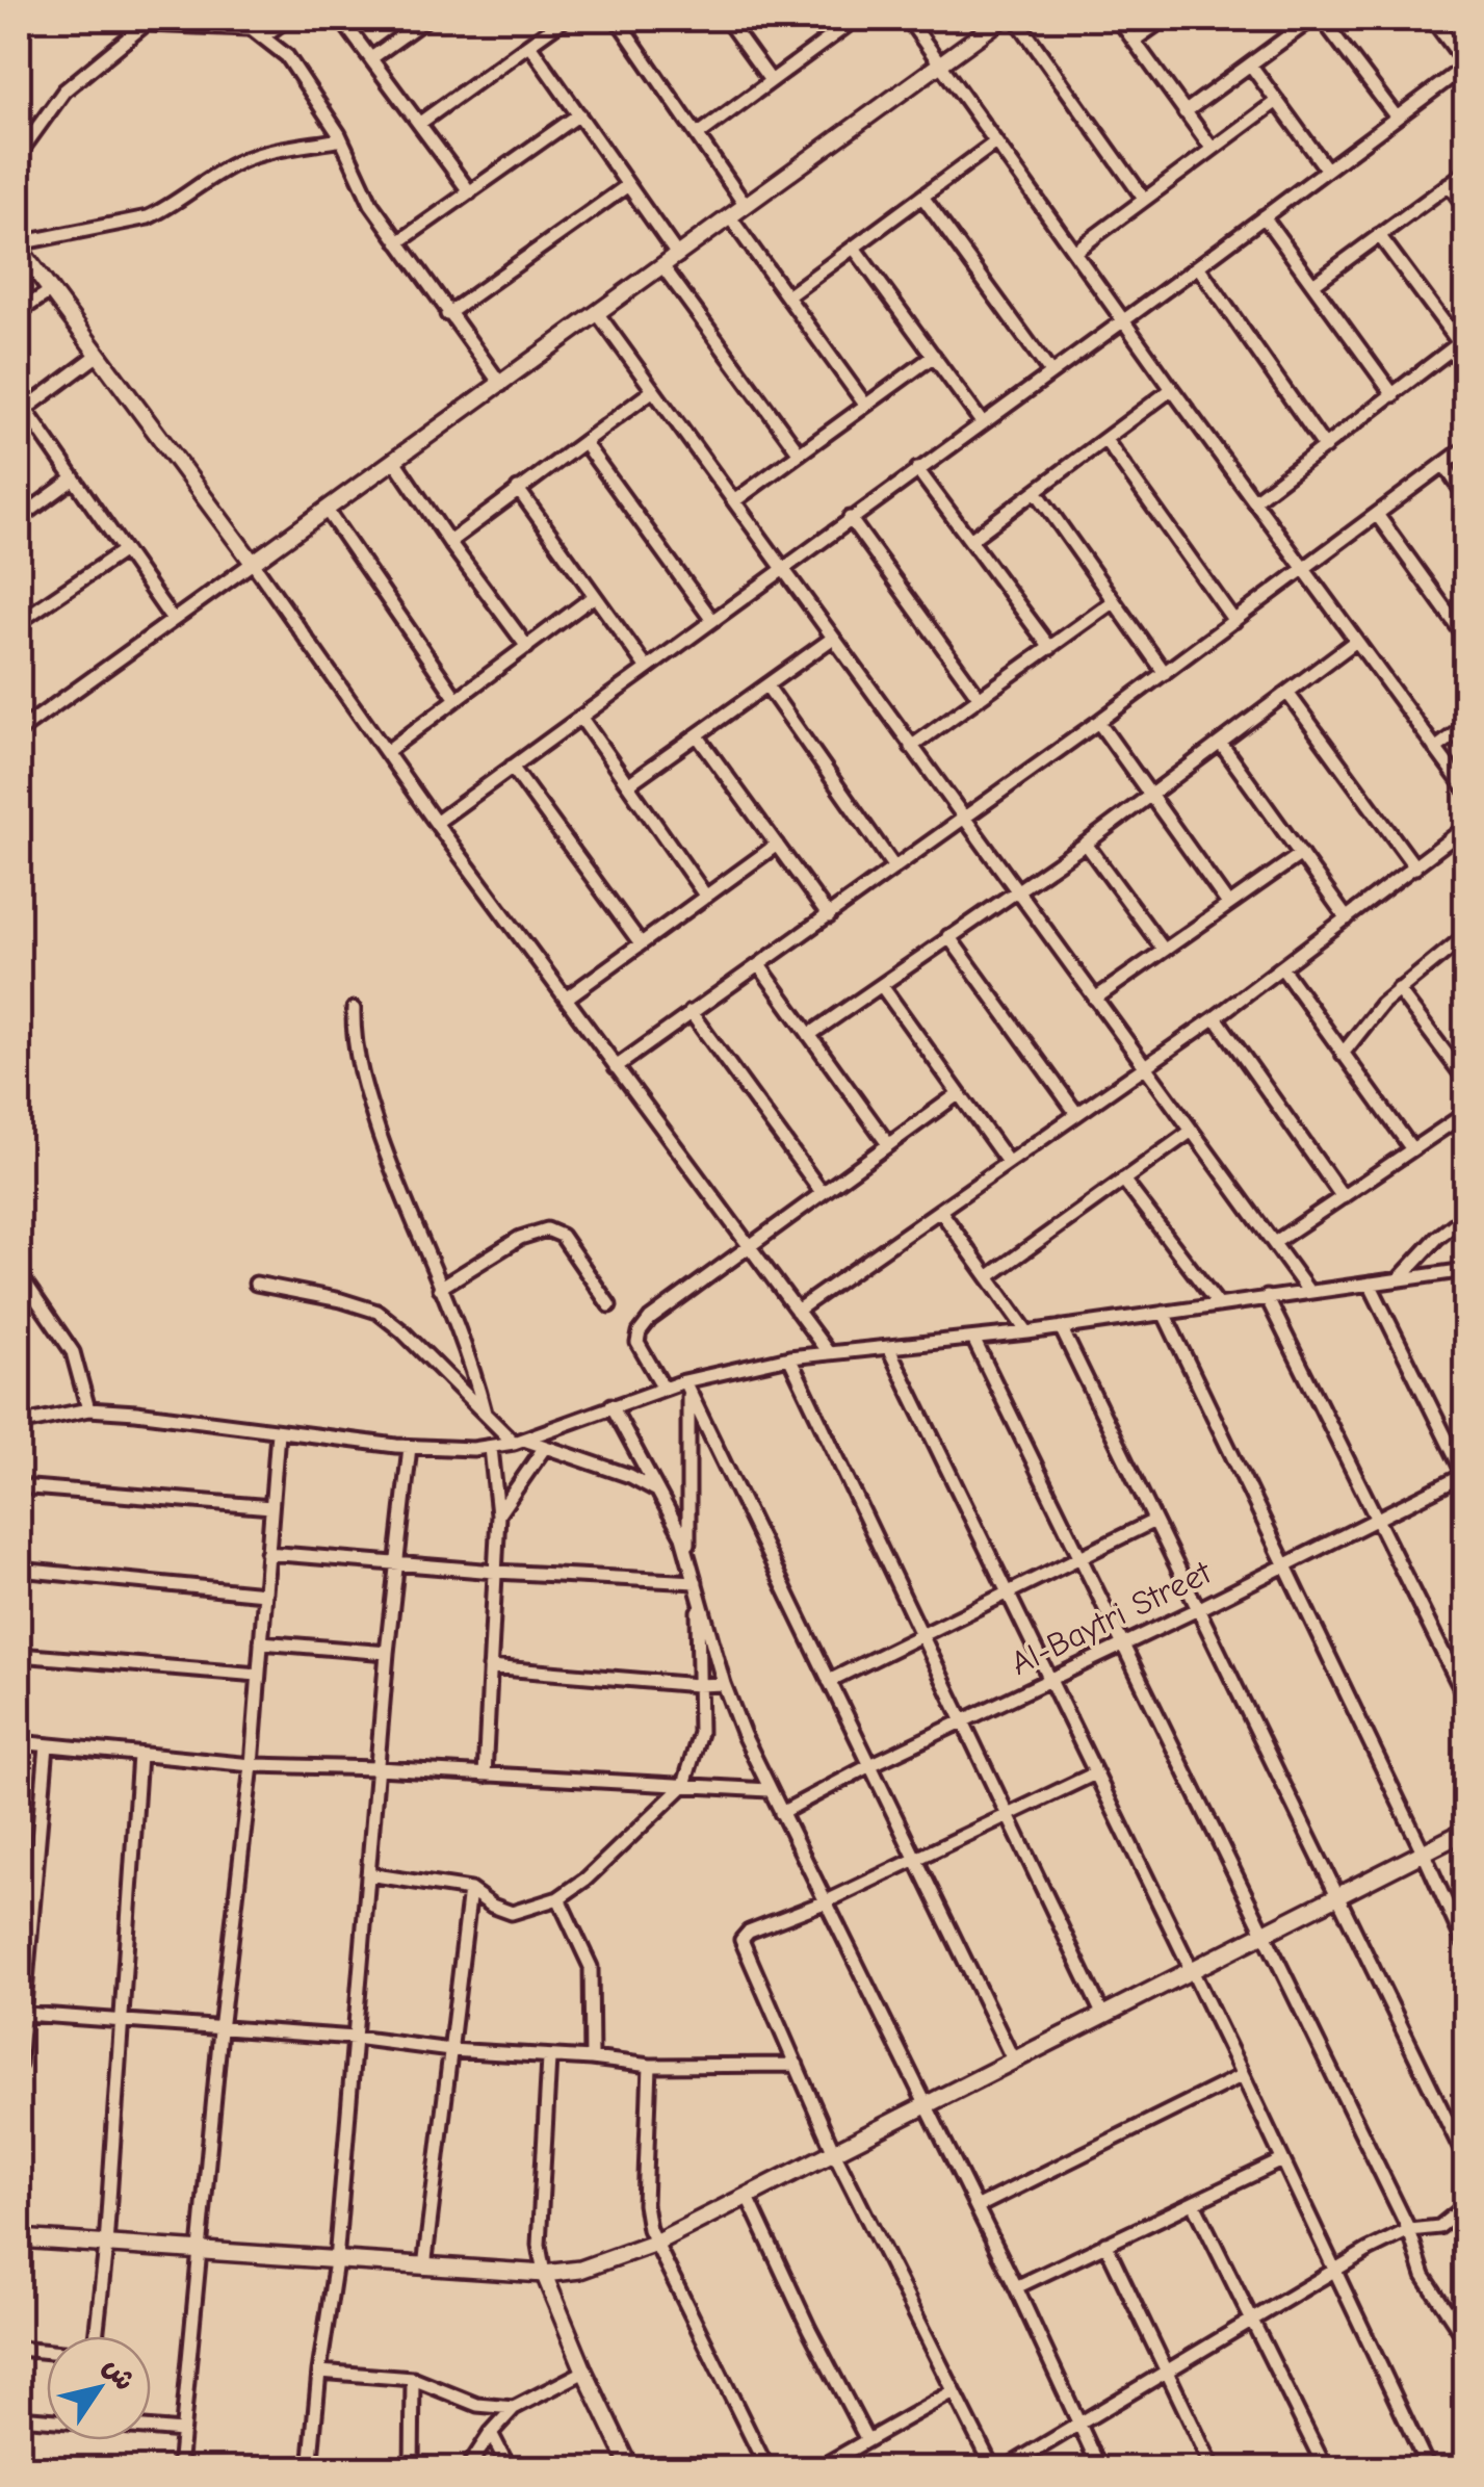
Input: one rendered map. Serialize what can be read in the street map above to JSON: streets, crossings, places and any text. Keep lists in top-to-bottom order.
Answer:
{
  "streets": {
    "street": ["Al-Baytri Street"]
  },
  "north": "top right"
}
